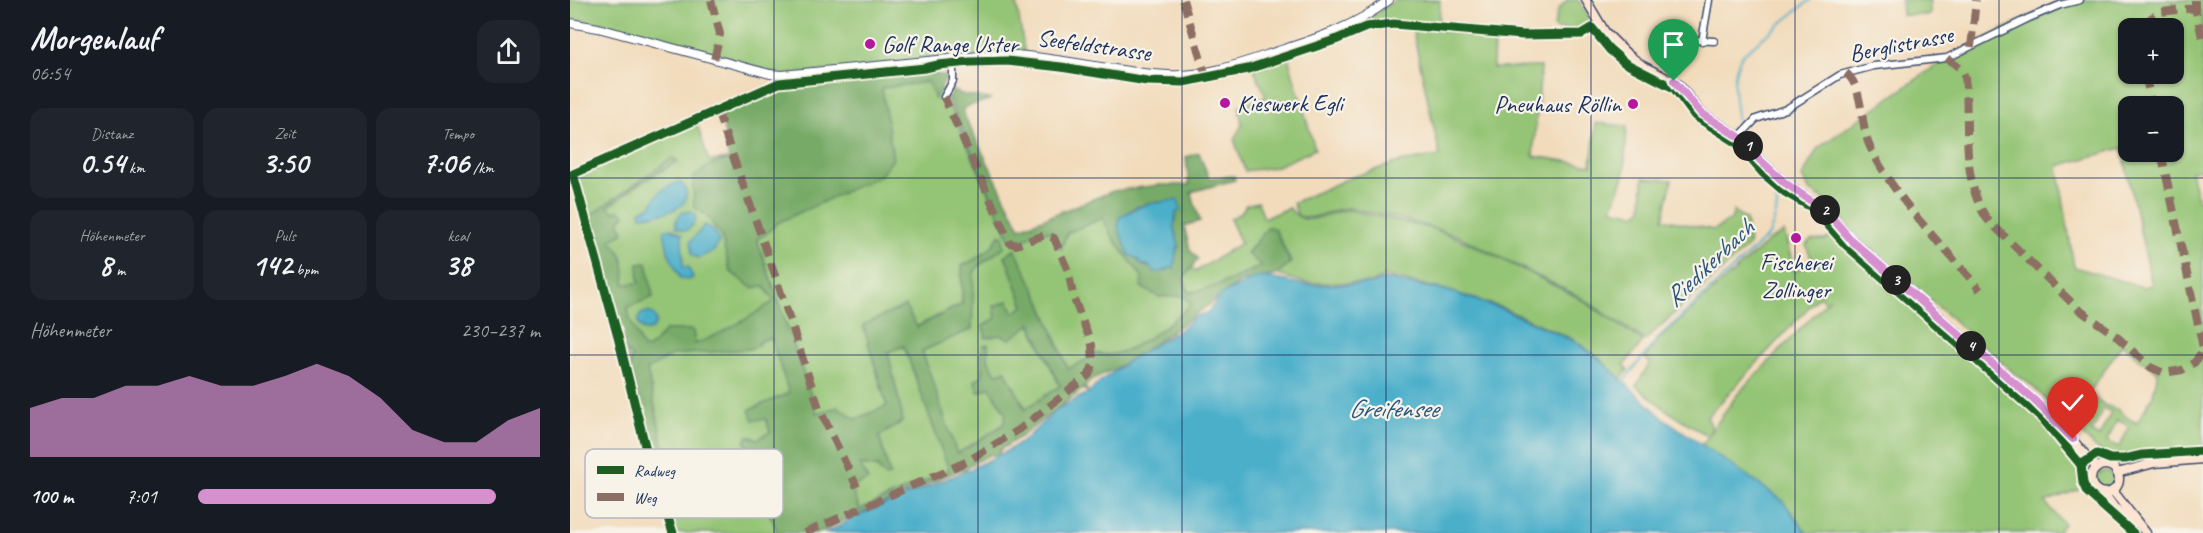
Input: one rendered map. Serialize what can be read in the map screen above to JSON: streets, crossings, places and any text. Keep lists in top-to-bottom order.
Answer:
{
  "streets": {
    "street": ["Berglistrasse", "Seefeldstrasse"]
  },
  "water": ["Riedikerbach", "Greifensee"],
  "places": [
    "Golf Range Uster",
    "Kieswerk Egli",
    "Pneuhaus Röllin",
    "Fischerei Zollinger"
  ],
  "legend": ["Radweg", "Weg"],
  "page": {
    "heading": ["Morgenlauf", "06:54"],
    "map_buttons": ["+", "−"],
    "stats": [
      ["Distanz", "0.54 km"],
      ["Zeit", "3:50"],
      ["Tempo", "7:06 /km"],
      ["Höhenmeter", "8 m"],
      ["Puls", "142 bpm"],
      ["kcal", "38"]
    ],
    "pins": [
      "1",
      "2",
      "3",
      "4"
    ],
    "chart": ["Höhenmeter", "230–237 m"],
    "list": [
      {
        "name": "100 m",
        "note": "7:01"
      }
    ]
  }
}
